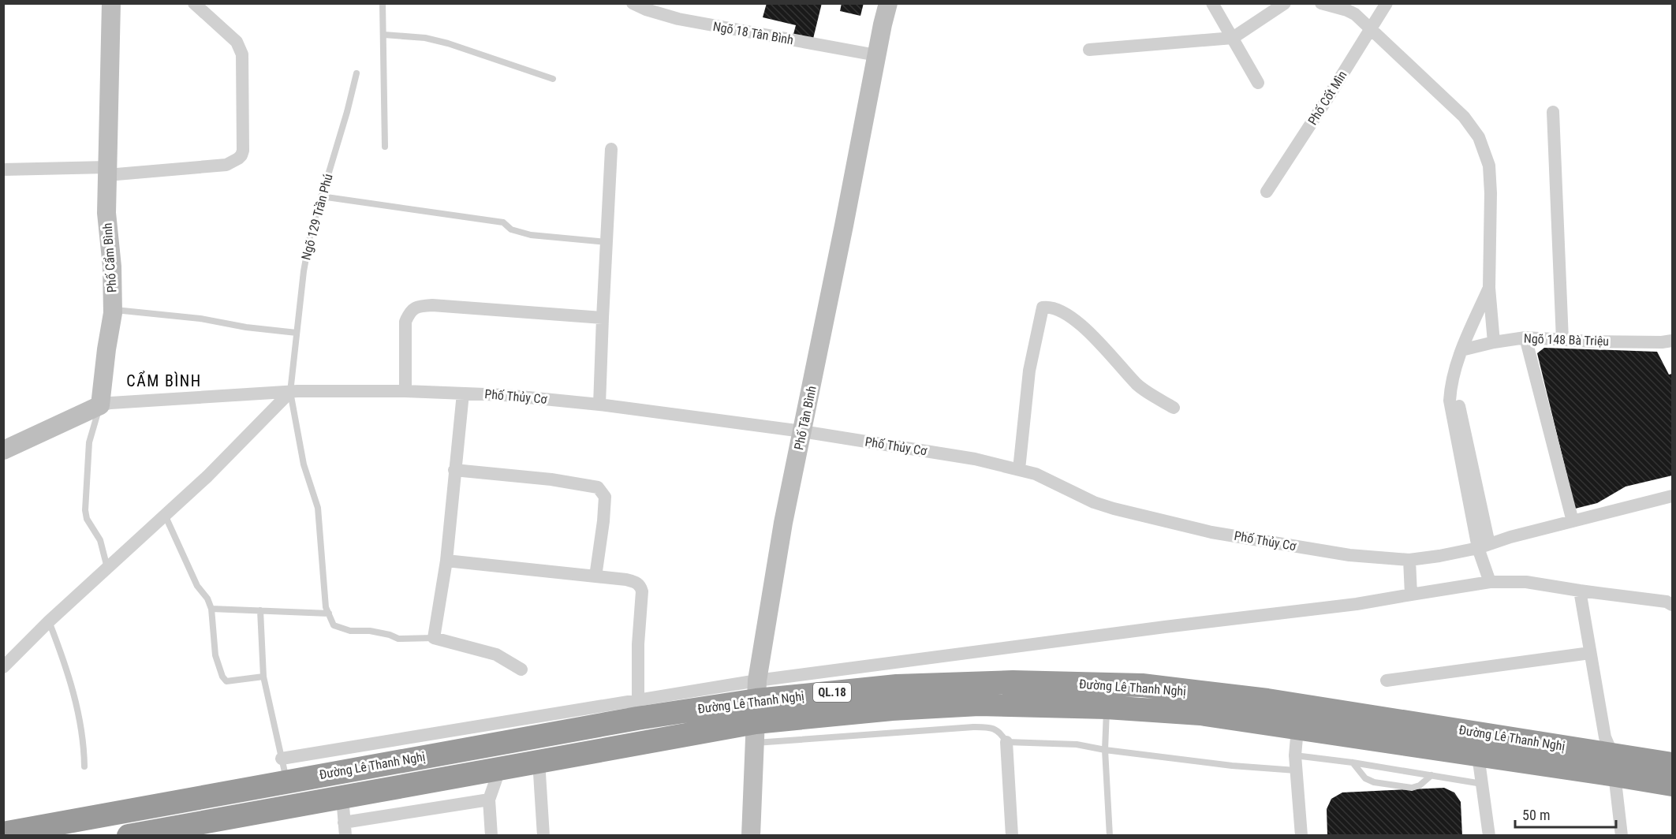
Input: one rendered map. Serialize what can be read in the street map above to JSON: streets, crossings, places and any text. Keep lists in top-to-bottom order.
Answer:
{
  "streets": {
    "highway": ["Đường Lê Thanh Nghị", "QL.18"],
    "street": [
      "Ngõ 18 Tân Bình",
      "Phố Cốt Mìn",
      "Phố Cẩm Bình",
      "Ngõ 148 Bà Triệu",
      "Phố Thủy Cơ",
      "Phố Tân Bình"
    ],
    "lane": ["Ngõ 129 Trần Phú"]
  },
  "crossings": [
    ["Ngõ 18 Tân Bình", "Phố Tân Bình"],
    ["Ngõ 129 Trần Phú", "Phố Thủy Cơ"],
    ["Phố Cẩm Bình", "Phố Thủy Cơ"],
    ["Phố Thủy Cơ", "Phố Tân Bình"],
    ["Phố Tân Bình", "Đường Lê Thanh Nghị"]
  ],
  "districts": ["CẨM BÌNH"],
  "scale_bar": "50 m"
}
